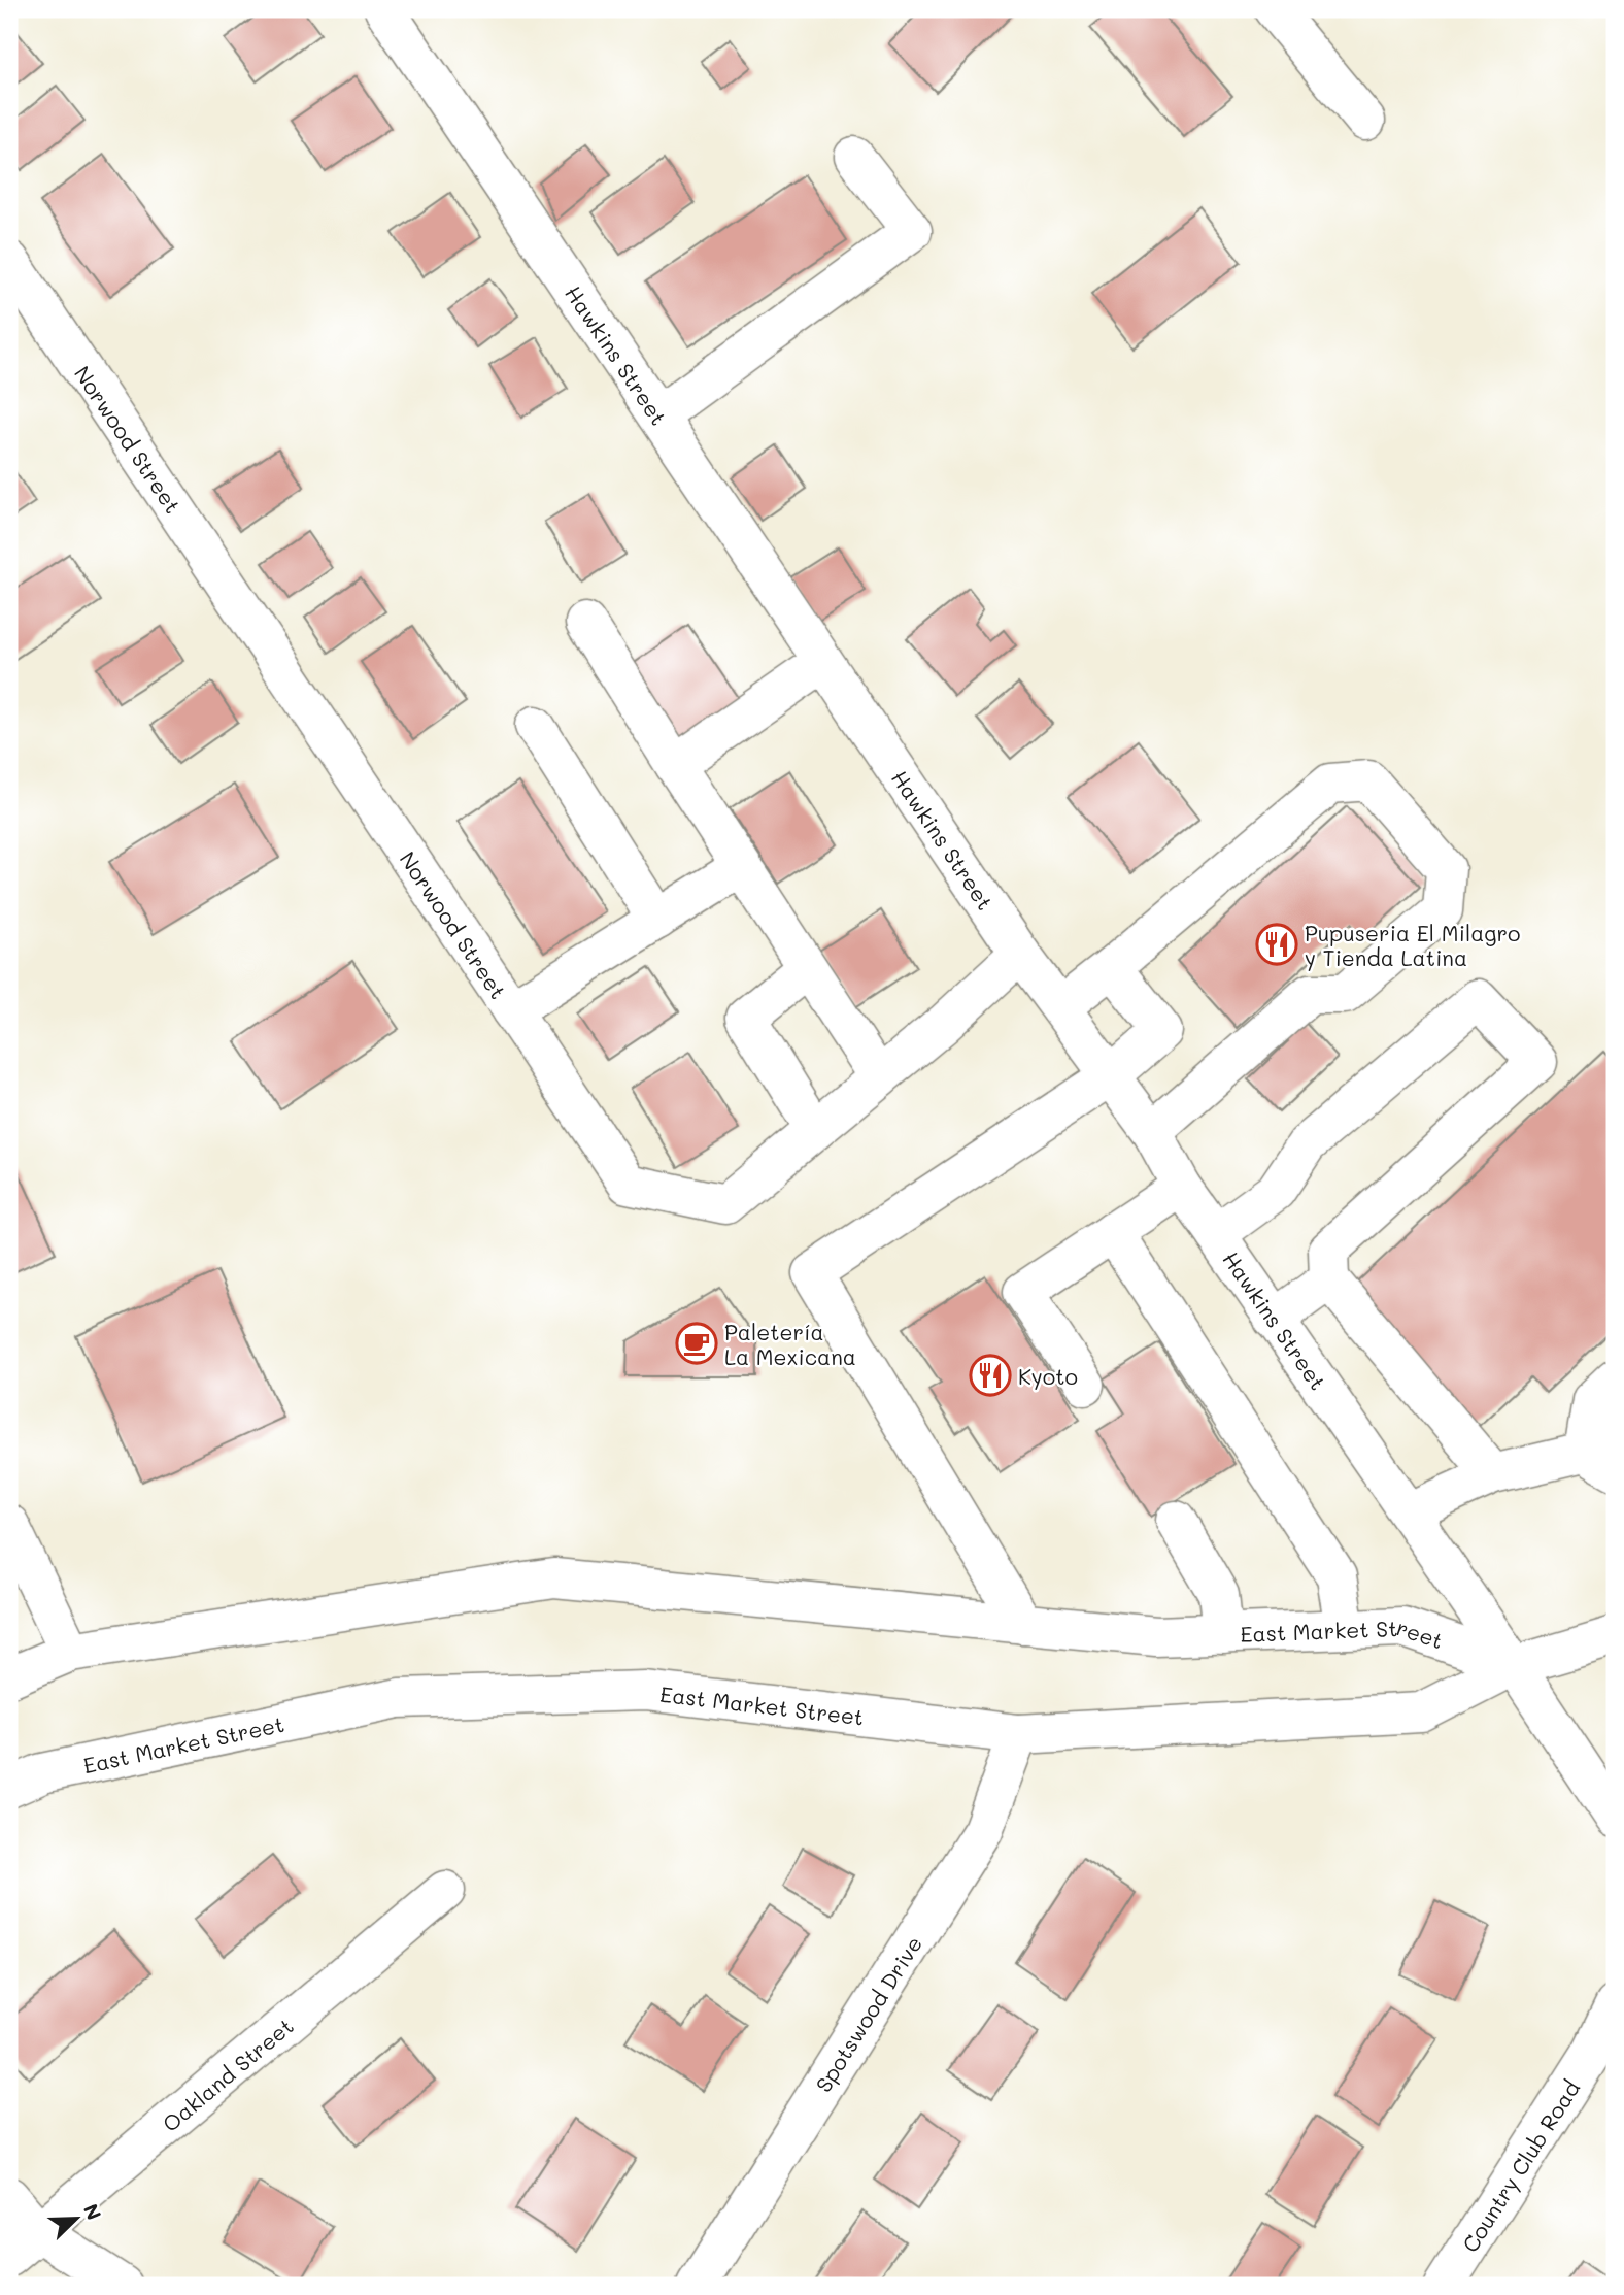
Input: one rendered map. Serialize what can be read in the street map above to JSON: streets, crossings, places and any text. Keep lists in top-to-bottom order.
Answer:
{
  "streets": {
    "street": [
      "Hawkins Street",
      "Norwood Street",
      "East Market Street",
      "Spotswood Drive",
      "Oakland Street",
      "Country Club Road"
    ]
  },
  "crossings": [
    ["Hawkins Street", "Norwood Street"],
    ["Hawkins Street", "East Market Street"],
    ["East Market Street", "Spotswood Drive"]
  ],
  "places": {
    "restaurant": ["Pupuseria El Milagro y Tienda Latina", "Kyoto"],
    "cafe": ["Paletería La Mexicana"]
  },
  "north": "top right"
}
